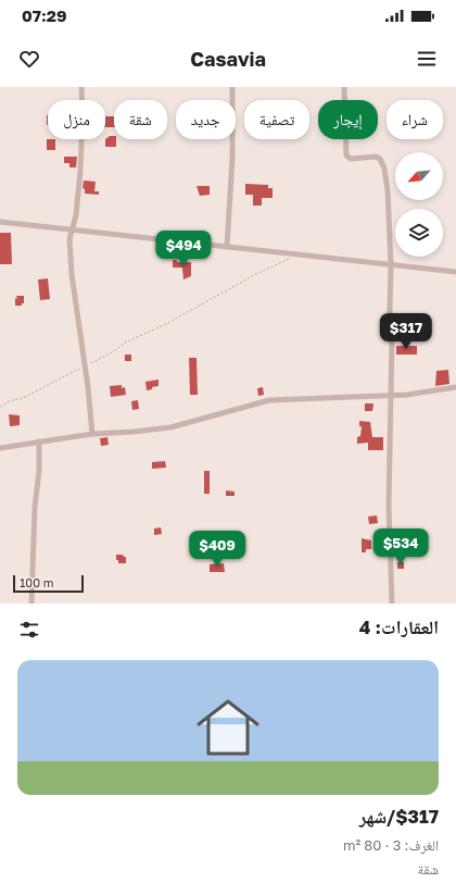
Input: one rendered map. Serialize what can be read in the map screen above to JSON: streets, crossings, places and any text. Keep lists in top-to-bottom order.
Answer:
{
  "scale_bar": "100 m",
  "north": "bottom left",
  "page": {
    "status": "07:29",
    "header": "Casavia",
    "chip": [
      "شراء",
      "إيجار",
      "تصفية",
      "جديد",
      "شقة",
      "منزل"
    ],
    "price": [
      "$494",
      "$317",
      "$534",
      "$409"
    ],
    "scale": "100 m",
    "heading": "العقارات: 4",
    "list": [
      {
        "name": "$317/شهر",
        "note": "الغرف: 3 · 80 m² · شقة"
      }
    ]
  }
}
